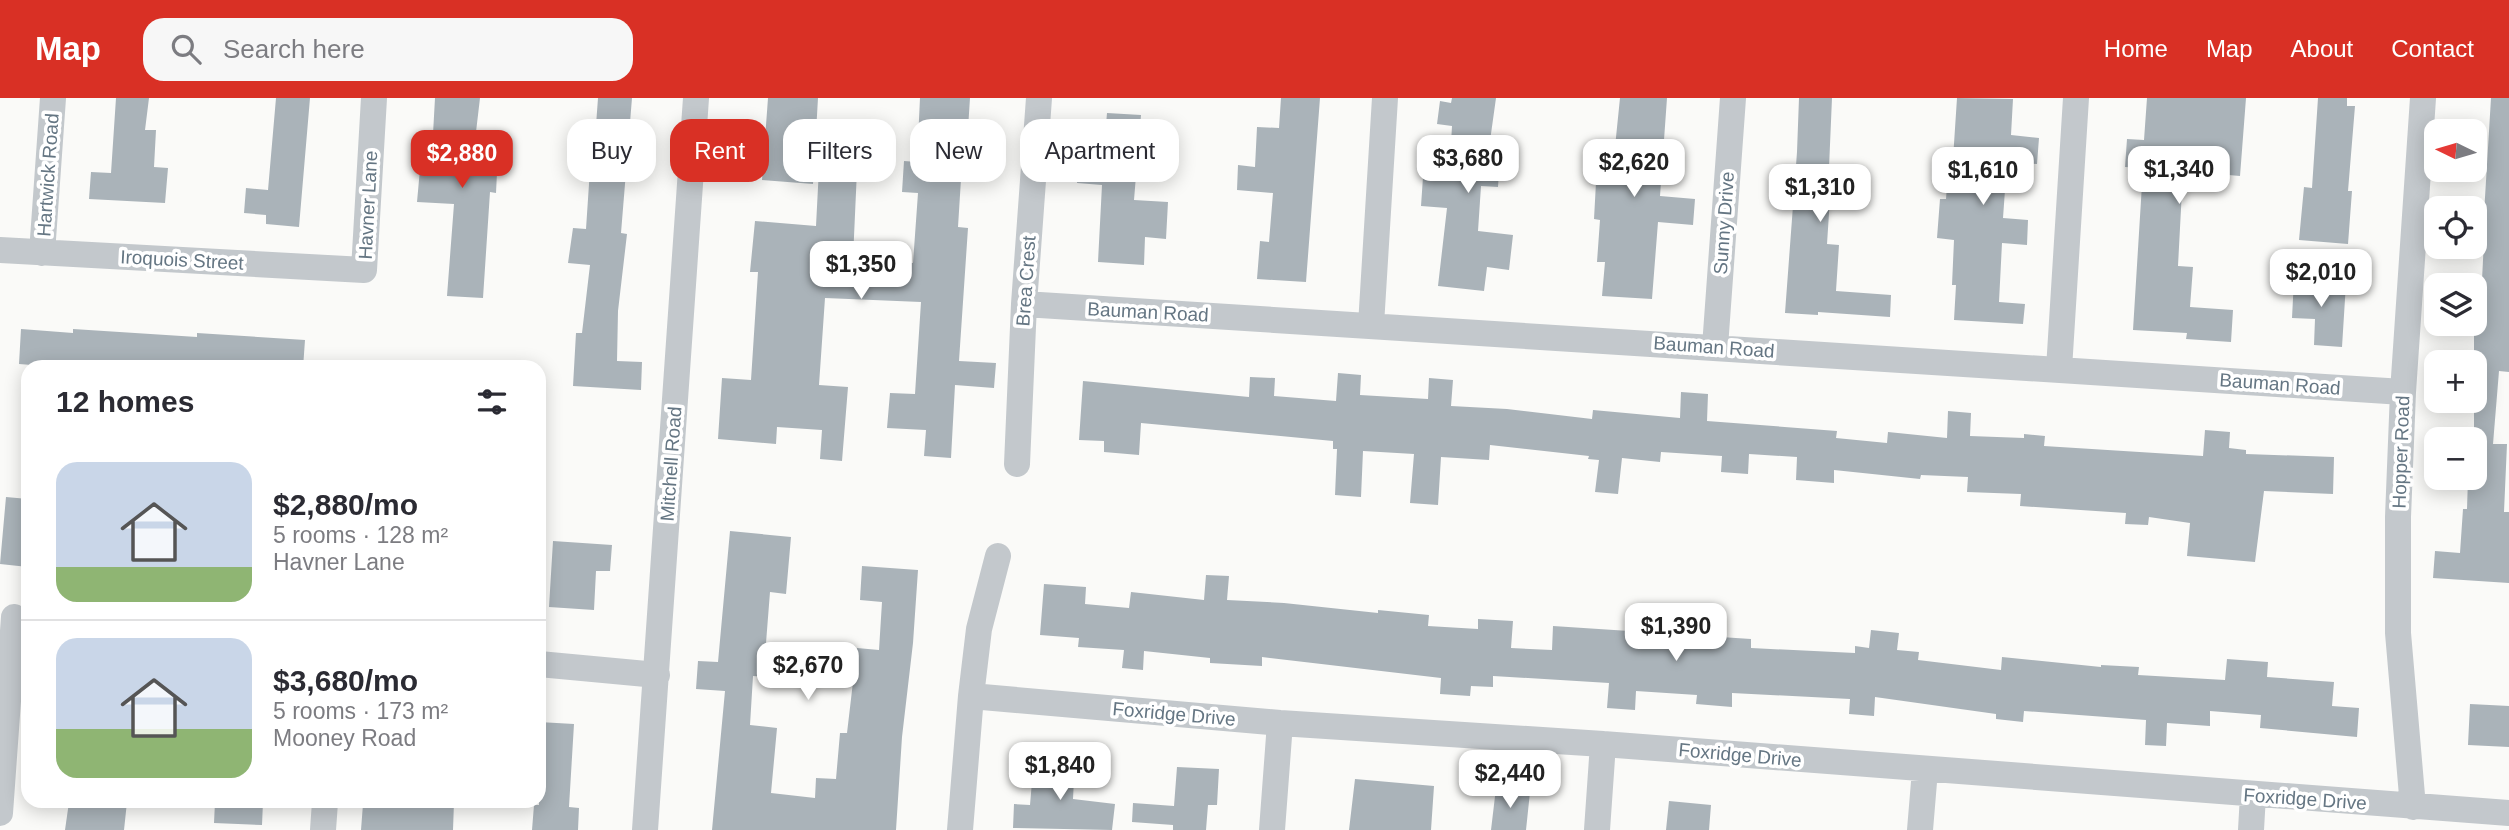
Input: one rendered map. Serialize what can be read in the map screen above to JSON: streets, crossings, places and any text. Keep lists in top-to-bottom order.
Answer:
{
  "streets": {
    "street": [
      "Hartwick Road",
      "Havner Lane",
      "Sunny Drive",
      "Iroquois Street",
      "Brea Crest",
      "Bauman Road",
      "Hopper Road",
      "Mitchell Road",
      "Foxridge Drive"
    ]
  },
  "crossings": [
    ["Hartwick Road", "Iroquois Street"],
    ["Havner Lane", "Iroquois Street"],
    ["Sunny Drive", "Bauman Road"],
    ["Brea Crest", "Bauman Road"],
    ["Bauman Road", "Hopper Road"],
    ["Hopper Road", "Foxridge Drive"]
  ],
  "north": "left",
  "page": {
    "header": "Map",
    "search": "Search here",
    "nav": [
      "Home",
      "Map",
      "About",
      "Contact"
    ],
    "map_buttons": ["+", "−"],
    "chip": [
      "Buy",
      "Rent",
      "Filters",
      "New",
      "Apartment"
    ],
    "price": [
      "$2,880",
      "$3,680",
      "$2,620",
      "$1,340",
      "$1,610",
      "$1,310",
      "$1,350",
      "$2,010",
      "$1,390",
      "$2,670",
      "$1,840",
      "$2,440"
    ],
    "heading": "12 homes",
    "list": [
      {
        "name": "$2,880/mo",
        "note": "5 rooms · 128 m² · Havner Lane"
      },
      {
        "name": "$3,680/mo",
        "note": "5 rooms · 173 m² · Mooney Road"
      }
    ]
  }
}
